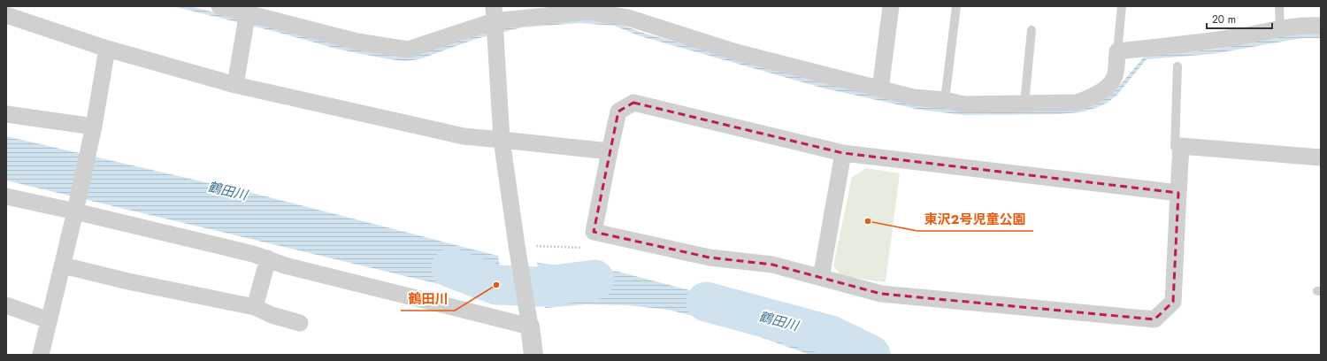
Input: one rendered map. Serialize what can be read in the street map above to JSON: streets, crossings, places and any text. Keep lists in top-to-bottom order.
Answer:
{
  "water": ["鶴田川"],
  "places": ["東沢2号児童公園", "鶴田川"],
  "scale_bar": "20 m"
}
